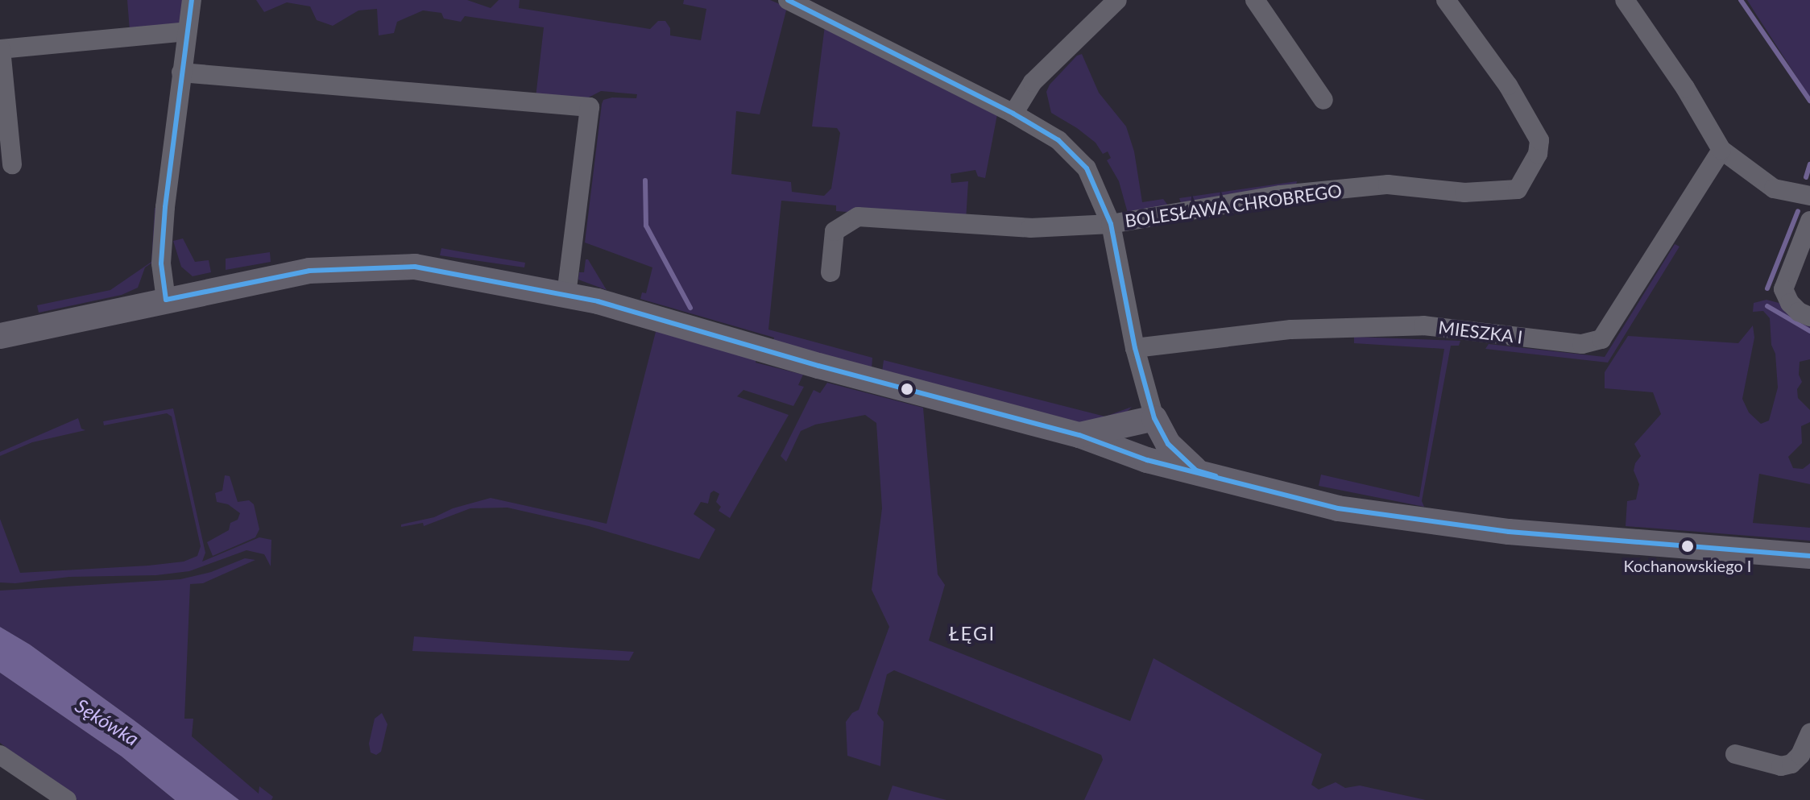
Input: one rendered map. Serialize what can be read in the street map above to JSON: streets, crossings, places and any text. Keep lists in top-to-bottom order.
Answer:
{
  "streets": {
    "street": ["BOLESŁAWA CHROBREGO", "MIESZKA I"]
  },
  "districts": ["ŁĘGI"],
  "water": ["Sękówka"],
  "places": ["Kochanowskiego I"]
}
